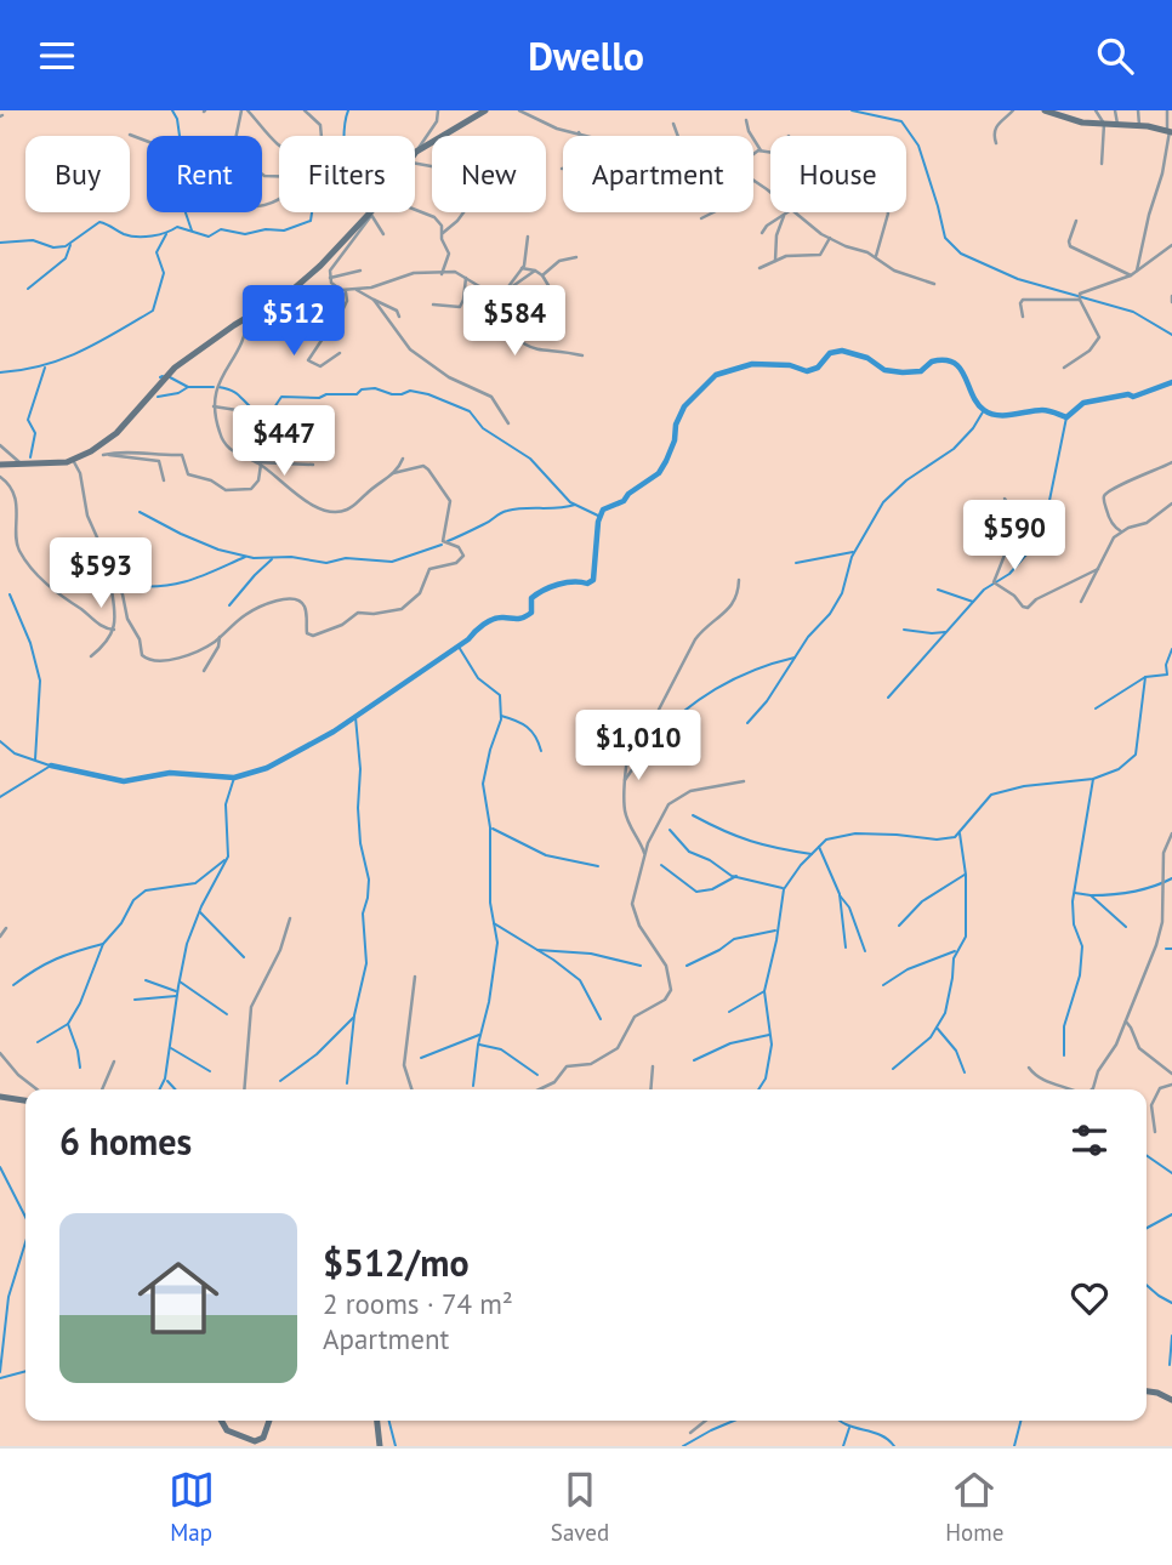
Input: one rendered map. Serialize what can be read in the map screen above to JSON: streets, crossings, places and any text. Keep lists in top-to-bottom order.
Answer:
{
  "page": {
    "header": "Dwello",
    "chip": [
      "Buy",
      "Rent",
      "Filters",
      "New",
      "Apartment",
      "House"
    ],
    "price": [
      "$512",
      "$584",
      "$447",
      "$590",
      "$593",
      "$1,010"
    ],
    "heading": "6 homes",
    "list": [
      {
        "name": "$512/mo",
        "note": "2 rooms · 74 m² · Apartment"
      }
    ],
    "tabs": ["Map", "Saved", "Home"]
  }
}
